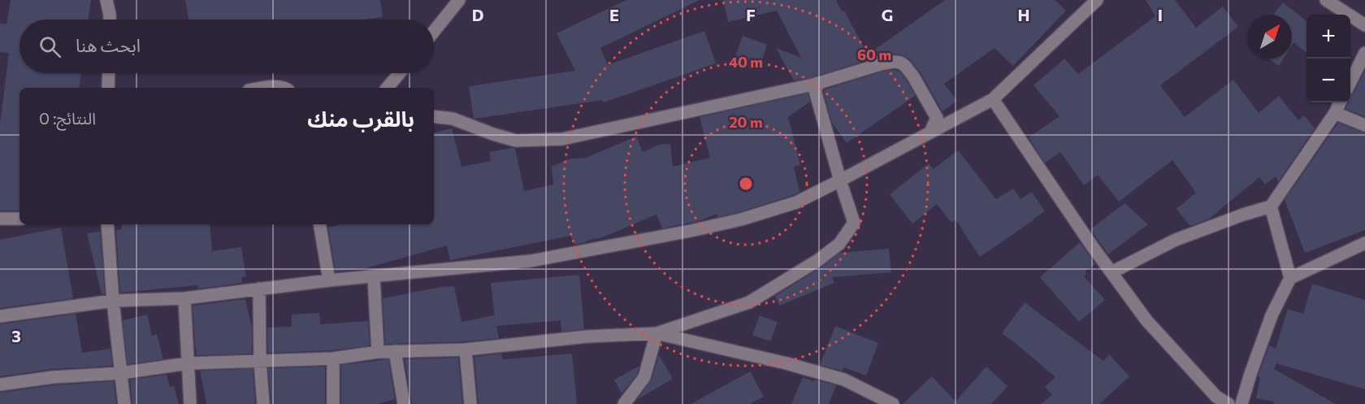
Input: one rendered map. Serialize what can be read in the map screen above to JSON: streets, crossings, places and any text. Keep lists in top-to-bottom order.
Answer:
{
  "north": "top right",
  "page": {
    "map_buttons": ["+", "−"],
    "search": "ابحث هنا",
    "heading": ["بالقرب منك", "النتائج: 0"]
  },
  "grid": {
    "columns": [
      "D",
      "E",
      "F",
      "G",
      "H",
      "I"
    ],
    "rows": ["3"]
  },
  "rings": ["60 m", "40 m", "20 m"]
}
